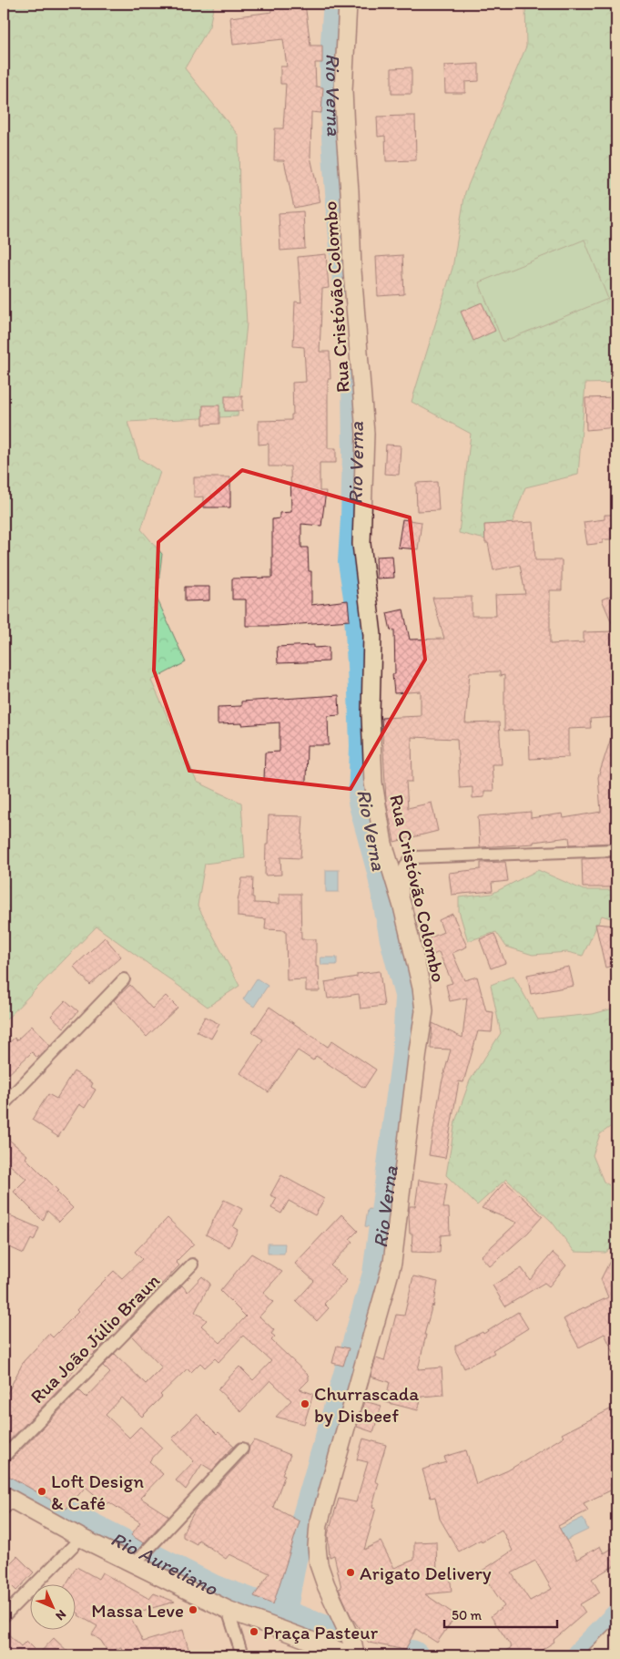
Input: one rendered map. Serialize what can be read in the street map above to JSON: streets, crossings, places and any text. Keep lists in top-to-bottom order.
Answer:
{
  "streets": {
    "main road": ["Rua Cristóvão Colombo"],
    "street": ["Rua João Júlio Braun"]
  },
  "water": ["Rio Verna", "Rio Aureliano"],
  "places": [
    "Churrascada by Disbeef",
    "Loft Design & Café",
    "Arigato Delivery",
    "Massa Leve",
    "Praça Pasteur"
  ],
  "scale_bar": "50 m",
  "north": "bottom right"
}
